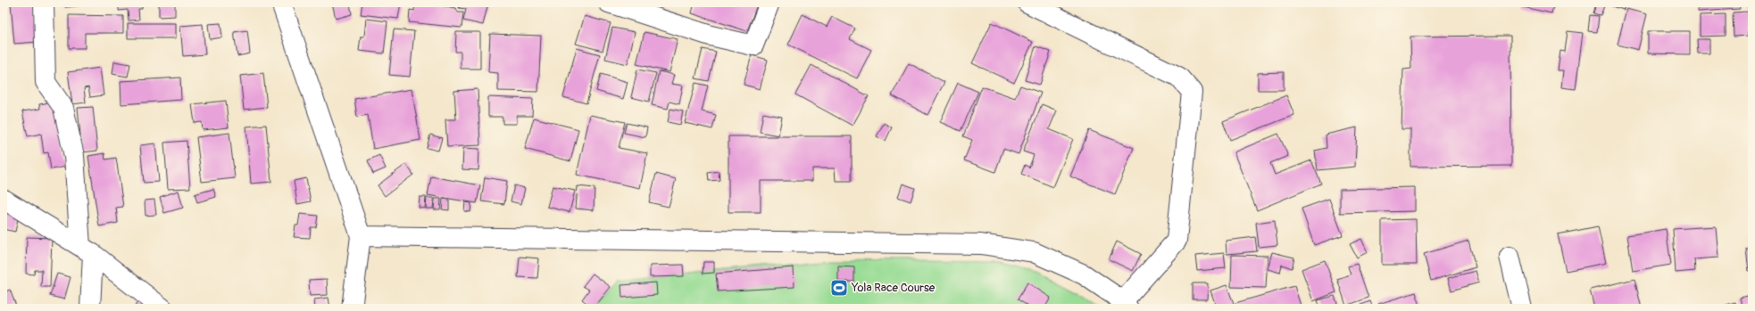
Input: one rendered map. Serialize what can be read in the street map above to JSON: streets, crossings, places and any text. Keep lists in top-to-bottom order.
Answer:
{
  "places": {
    "sports": ["Yola Race Course"]
  }
}
